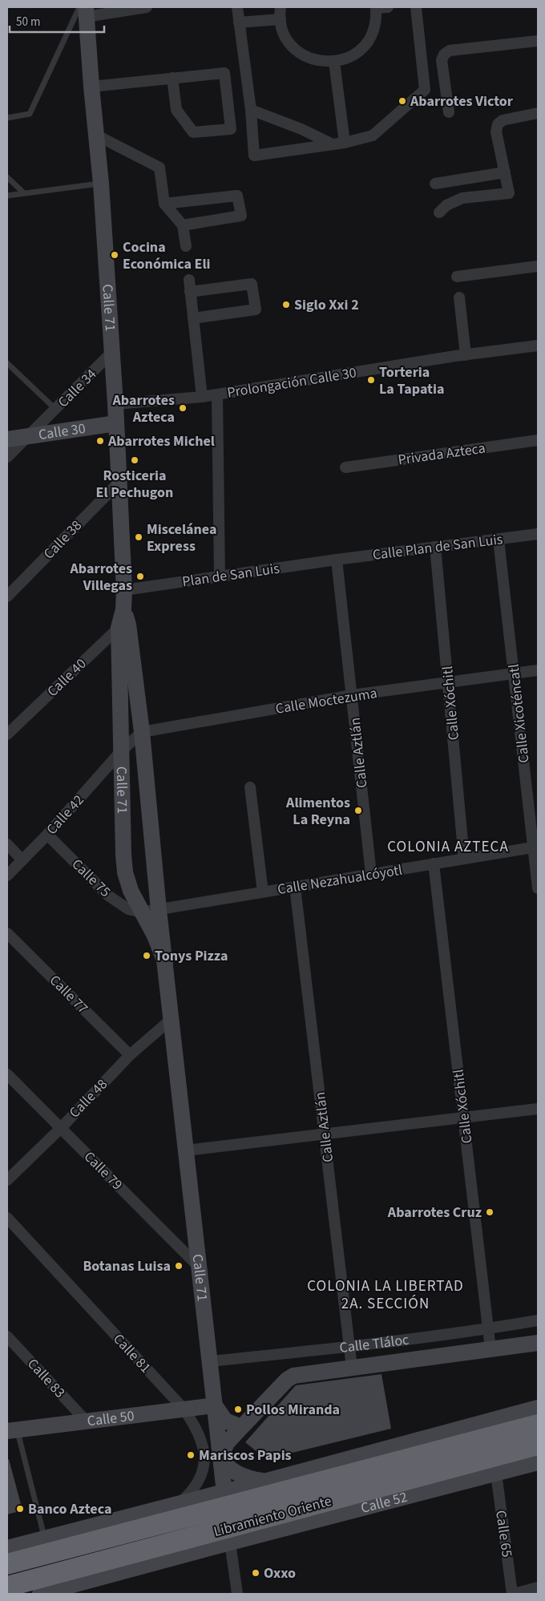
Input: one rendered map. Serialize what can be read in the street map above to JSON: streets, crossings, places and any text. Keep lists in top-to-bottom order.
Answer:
{
  "streets": {
    "highway": ["Libramiento Oriente"],
    "street": [
      "Calle 71",
      "Prolongación Calle 30",
      "Calle 34",
      "Calle 30",
      "Privada Azteca",
      "Calle 38",
      "Calle Plan de San Luis",
      "Plan de San Luis",
      "Calle 40",
      "Calle Moctezuma",
      "Calle Xóchitl",
      "Calle Xicoténcatl",
      "Calle Aztlán",
      "Calle 42",
      "Calle 75",
      "Calle Nezahualcóyotl",
      "Calle 77",
      "Calle 48",
      "Calle 79",
      "Calle Tláloc",
      "Calle 81",
      "Calle 83",
      "Calle 50",
      "Calle 52",
      "Calle 65"
    ]
  },
  "crossings": [
    ["Calle 71", "Prolongación Calle 30"],
    ["Calle 71", "Calle 34"],
    ["Calle 71", "Calle 30"],
    ["Calle 71", "Calle 38"],
    ["Calle 71", "Plan de San Luis"],
    ["Calle 71", "Calle 40"],
    ["Calle 71", "Calle Moctezuma"],
    ["Calle 71", "Calle 42"],
    ["Calle 71", "Calle 75"],
    ["Calle 71", "Calle Nezahualcóyotl"],
    ["Calle 71", "Calle 48"],
    ["Calle 71", "Calle 79"],
    ["Calle 71", "Calle Tláloc"],
    ["Calle 71", "Calle 50"],
    ["Calle 71", "Calle 52"],
    ["Calle 71", "Libramiento Oriente"],
    ["Calle 34", "Calle 30"],
    ["Calle Plan de San Luis", "Plan de San Luis"],
    ["Calle Plan de San Luis", "Calle Xóchitl"],
    ["Calle Plan de San Luis", "Calle Xicoténcatl"],
    ["Calle Plan de San Luis", "Calle Aztlán"],
    ["Plan de San Luis", "Calle Aztlán"],
    ["Calle Moctezuma", "Calle Xóchitl"],
    ["Calle Moctezuma", "Calle Xicoténcatl"],
    ["Calle Moctezuma", "Calle Aztlán"],
    ["Calle Xóchitl", "Calle Nezahualcóyotl"],
    ["Calle Xóchitl", "Calle Tláloc"],
    ["Calle Xicoténcatl", "Calle Nezahualcóyotl"],
    ["Calle Aztlán", "Calle Nezahualcóyotl"],
    ["Calle Aztlán", "Calle Tláloc"],
    ["Calle 42", "Calle 75"],
    ["Calle 75", "Calle Nezahualcóyotl"],
    ["Calle 77", "Calle 48"],
    ["Calle 48", "Calle 79"],
    ["Calle 81", "Calle 50"],
    ["Calle 83", "Calle 50"],
    ["Calle 52", "Libramiento Oriente"],
    ["Calle 52", "Calle 65"]
  ],
  "districts": ["COLONIA AZTECA", "COLONIA LA LIBERTAD 2A. SECCIÓN"],
  "places": [
    "Abarrotes Victor",
    "Cocina Económica Eli",
    "Siglo Xxi 2",
    "Torteria La Tapatia",
    "Abarrotes Azteca",
    "Abarrotes Michel",
    "Rosticeria El Pechugon",
    "Miscelánea Express",
    "Abarrotes Villegas",
    "Alimentos La Reyna",
    "Tonys Pizza",
    "Abarrotes Cruz",
    "Botanas Luisa",
    "Pollos Miranda",
    "Mariscos Papis",
    "Banco Azteca",
    "Oxxo"
  ],
  "scale_bar": "50 m"
}
